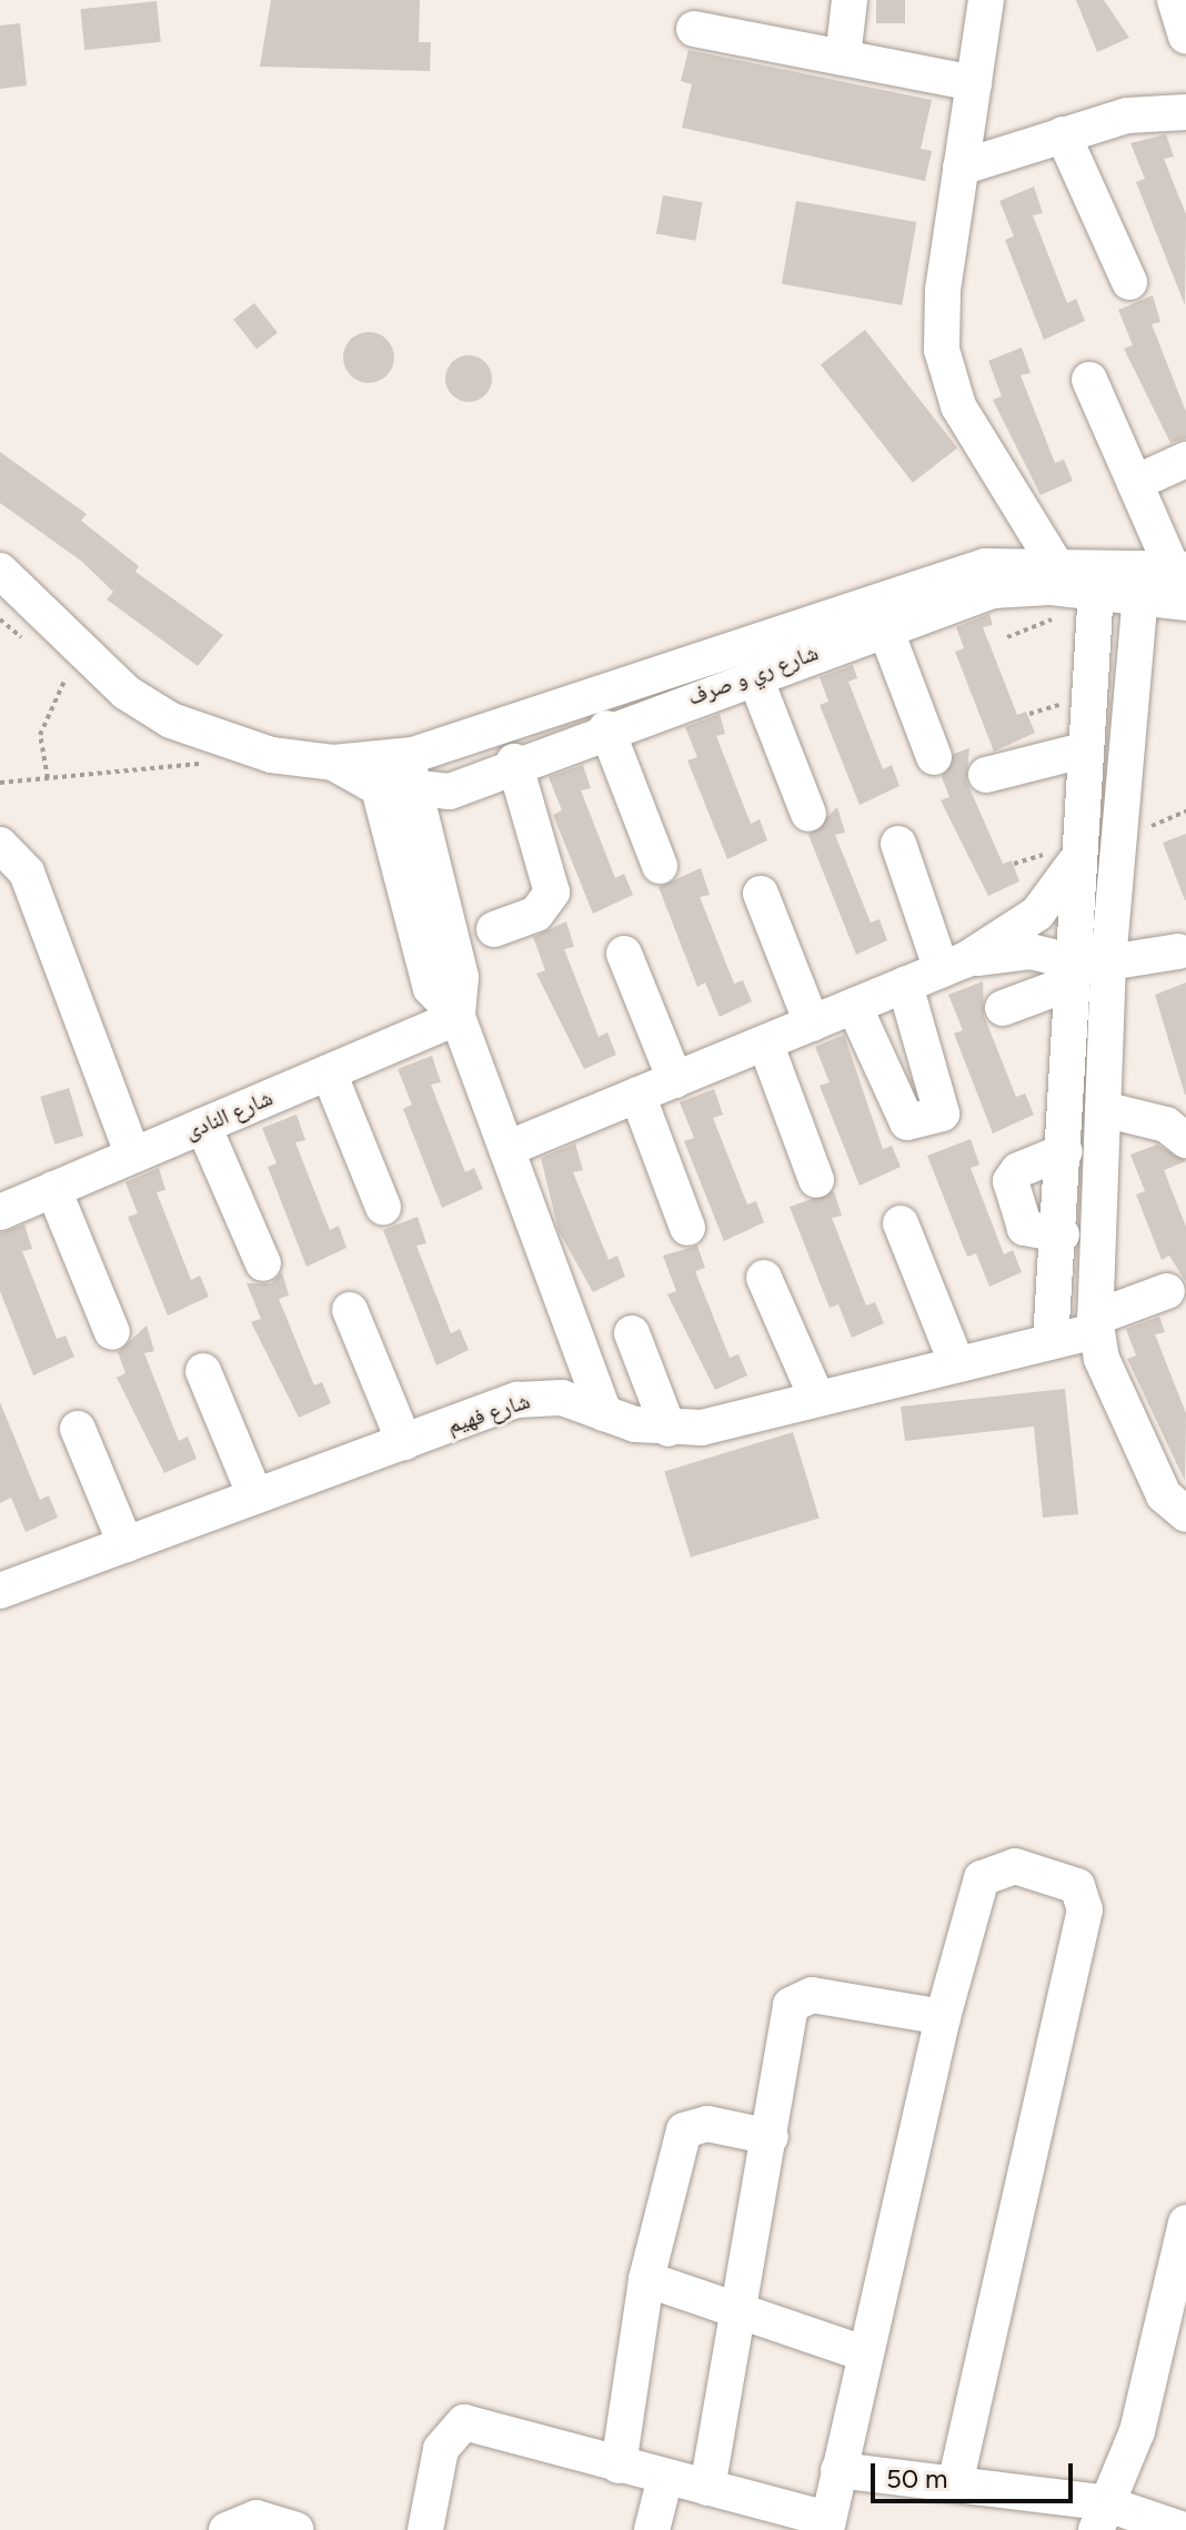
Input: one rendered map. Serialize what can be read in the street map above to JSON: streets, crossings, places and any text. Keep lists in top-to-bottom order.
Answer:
{
  "streets": {
    "street": ["شارع ري و صرف", "شارع النادى", "شارع فهيم"]
  },
  "scale_bar": "50 m"
}
